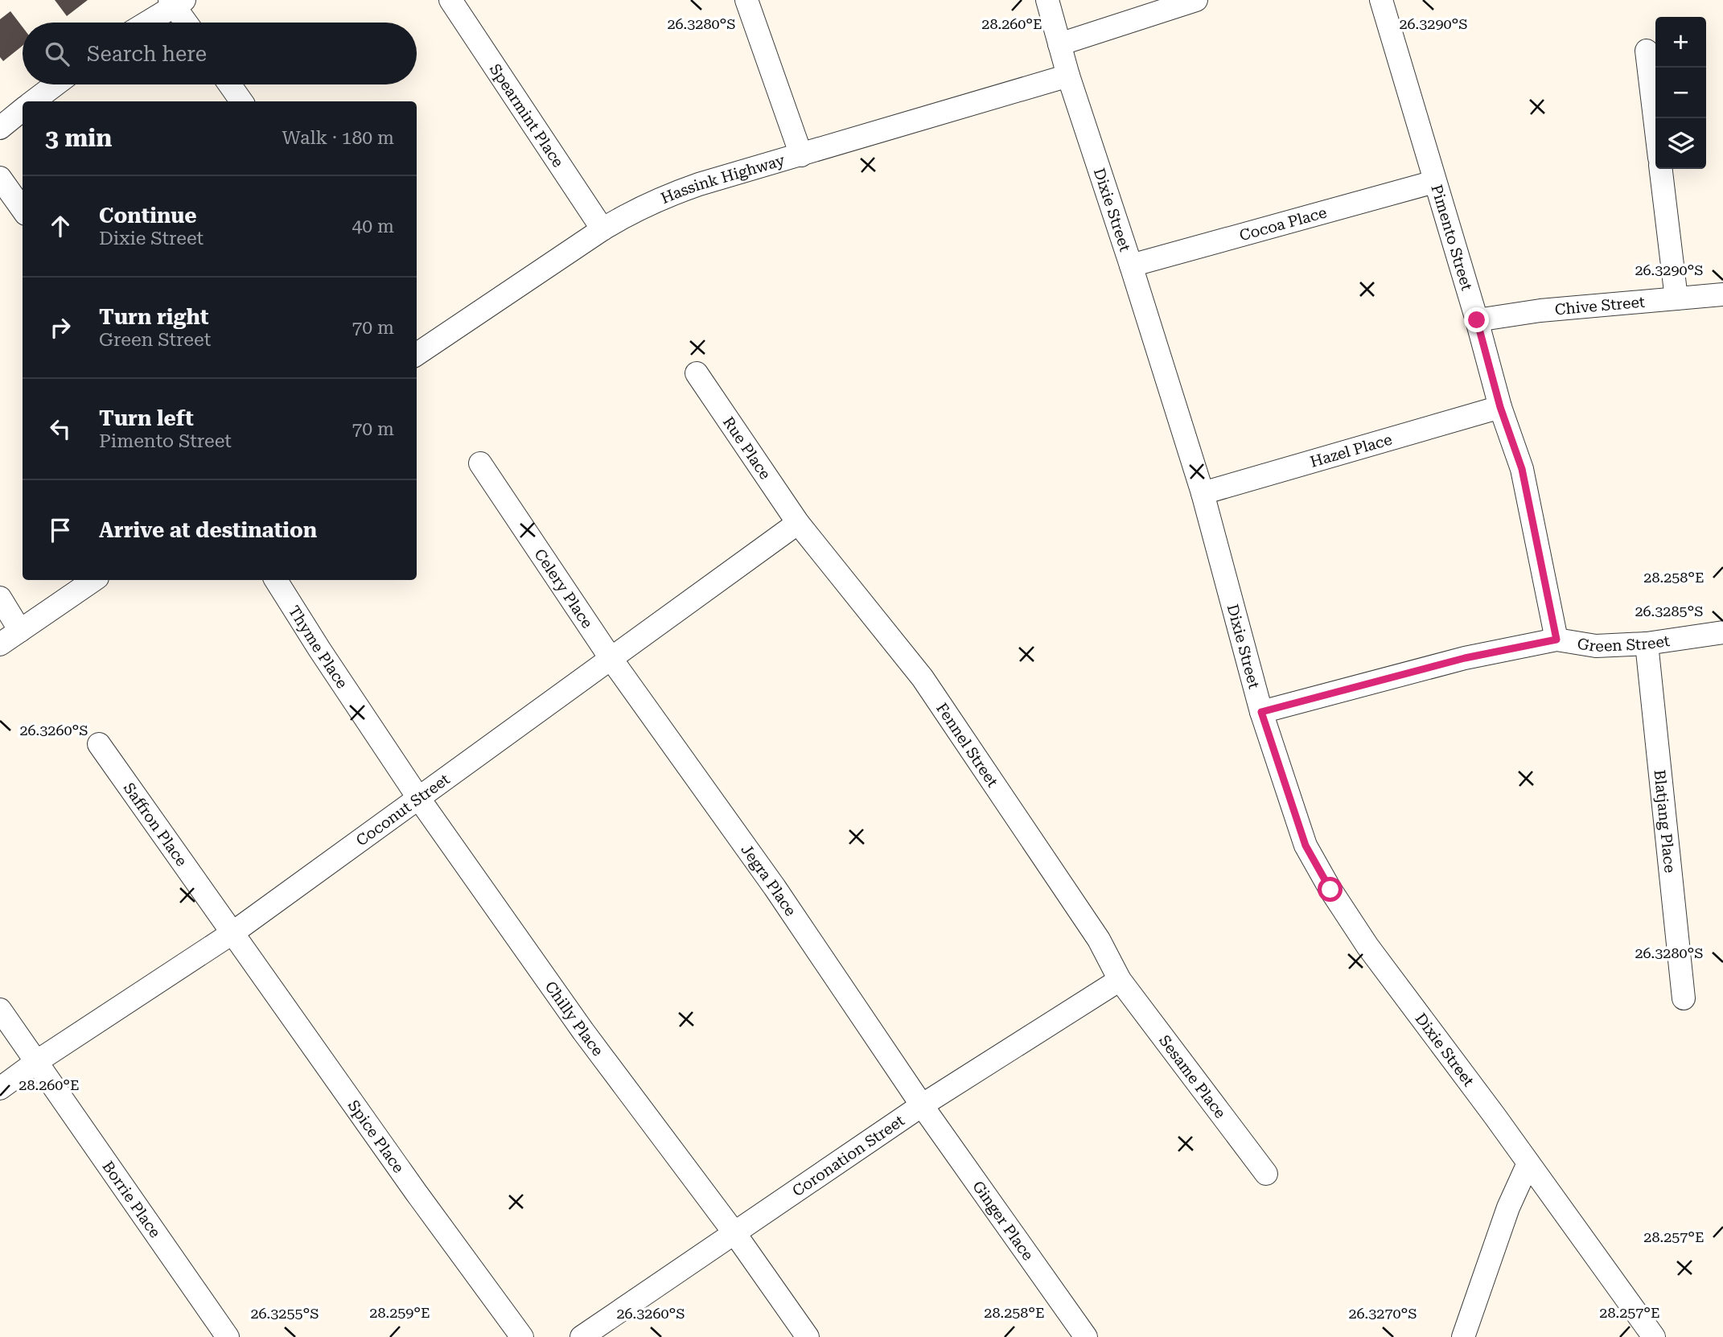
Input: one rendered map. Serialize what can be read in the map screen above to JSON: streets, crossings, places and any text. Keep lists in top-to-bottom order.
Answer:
{
  "streets": {
    "street": [
      "Spearmint Place",
      "Hassink Highway",
      "Dixie Street",
      "Cocoa Place",
      "Pimento Street",
      "Chive Street",
      "Rue Place",
      "Hazel Place",
      "Celery Place",
      "Green Street",
      "Thyme Place",
      "Fennel Street",
      "Coconut Street",
      "Blatjang Place",
      "Saffron Place",
      "Jegra Place",
      "Chilly Place",
      "Sesame Place",
      "Spice Place",
      "Coronation Street",
      "Borrie Place",
      "Ginger Place"
    ]
  },
  "crossings": [
    ["Spearmint Place", "Hassink Highway"],
    ["Hassink Highway", "Dixie Street"],
    ["Dixie Street", "Cocoa Place"],
    ["Dixie Street", "Hazel Place"],
    ["Dixie Street", "Green Street"],
    ["Cocoa Place", "Pimento Street"],
    ["Pimento Street", "Chive Street"],
    ["Pimento Street", "Hazel Place"],
    ["Pimento Street", "Green Street"],
    ["Rue Place", "Fennel Street"],
    ["Rue Place", "Coconut Street"],
    ["Celery Place", "Coconut Street"],
    ["Celery Place", "Jegra Place"],
    ["Green Street", "Blatjang Place"],
    ["Thyme Place", "Coconut Street"],
    ["Thyme Place", "Chilly Place"],
    ["Fennel Street", "Coconut Street"],
    ["Fennel Street", "Sesame Place"],
    ["Fennel Street", "Coronation Street"],
    ["Coconut Street", "Saffron Place"],
    ["Coconut Street", "Jegra Place"],
    ["Coconut Street", "Chilly Place"],
    ["Coconut Street", "Spice Place"],
    ["Coconut Street", "Borrie Place"],
    ["Saffron Place", "Spice Place"],
    ["Jegra Place", "Coronation Street"],
    ["Jegra Place", "Ginger Place"],
    ["Chilly Place", "Coronation Street"],
    ["Sesame Place", "Coronation Street"],
    ["Coronation Street", "Ginger Place"]
  ],
  "page": {
    "map_buttons": ["+", "−"],
    "search": "Search here",
    "heading": ["3 min", "Walk · 180 m"],
    "list": [
      ["Continue", "Dixie Street", "40 m"],
      ["Turn right", "Green Street", "70 m"],
      ["Turn left", "Pimento Street", "70 m"],
      "Arrive at destination"
    ]
  },
  "coordinates": [
    "26.3280°S",
    "26.3290°S",
    "28.260°E",
    "28.258°E",
    "26.3285°S",
    "26.3260°S",
    "28.257°E",
    "28.259°E",
    "26.3255°S",
    "26.3270°S"
  ]
}
